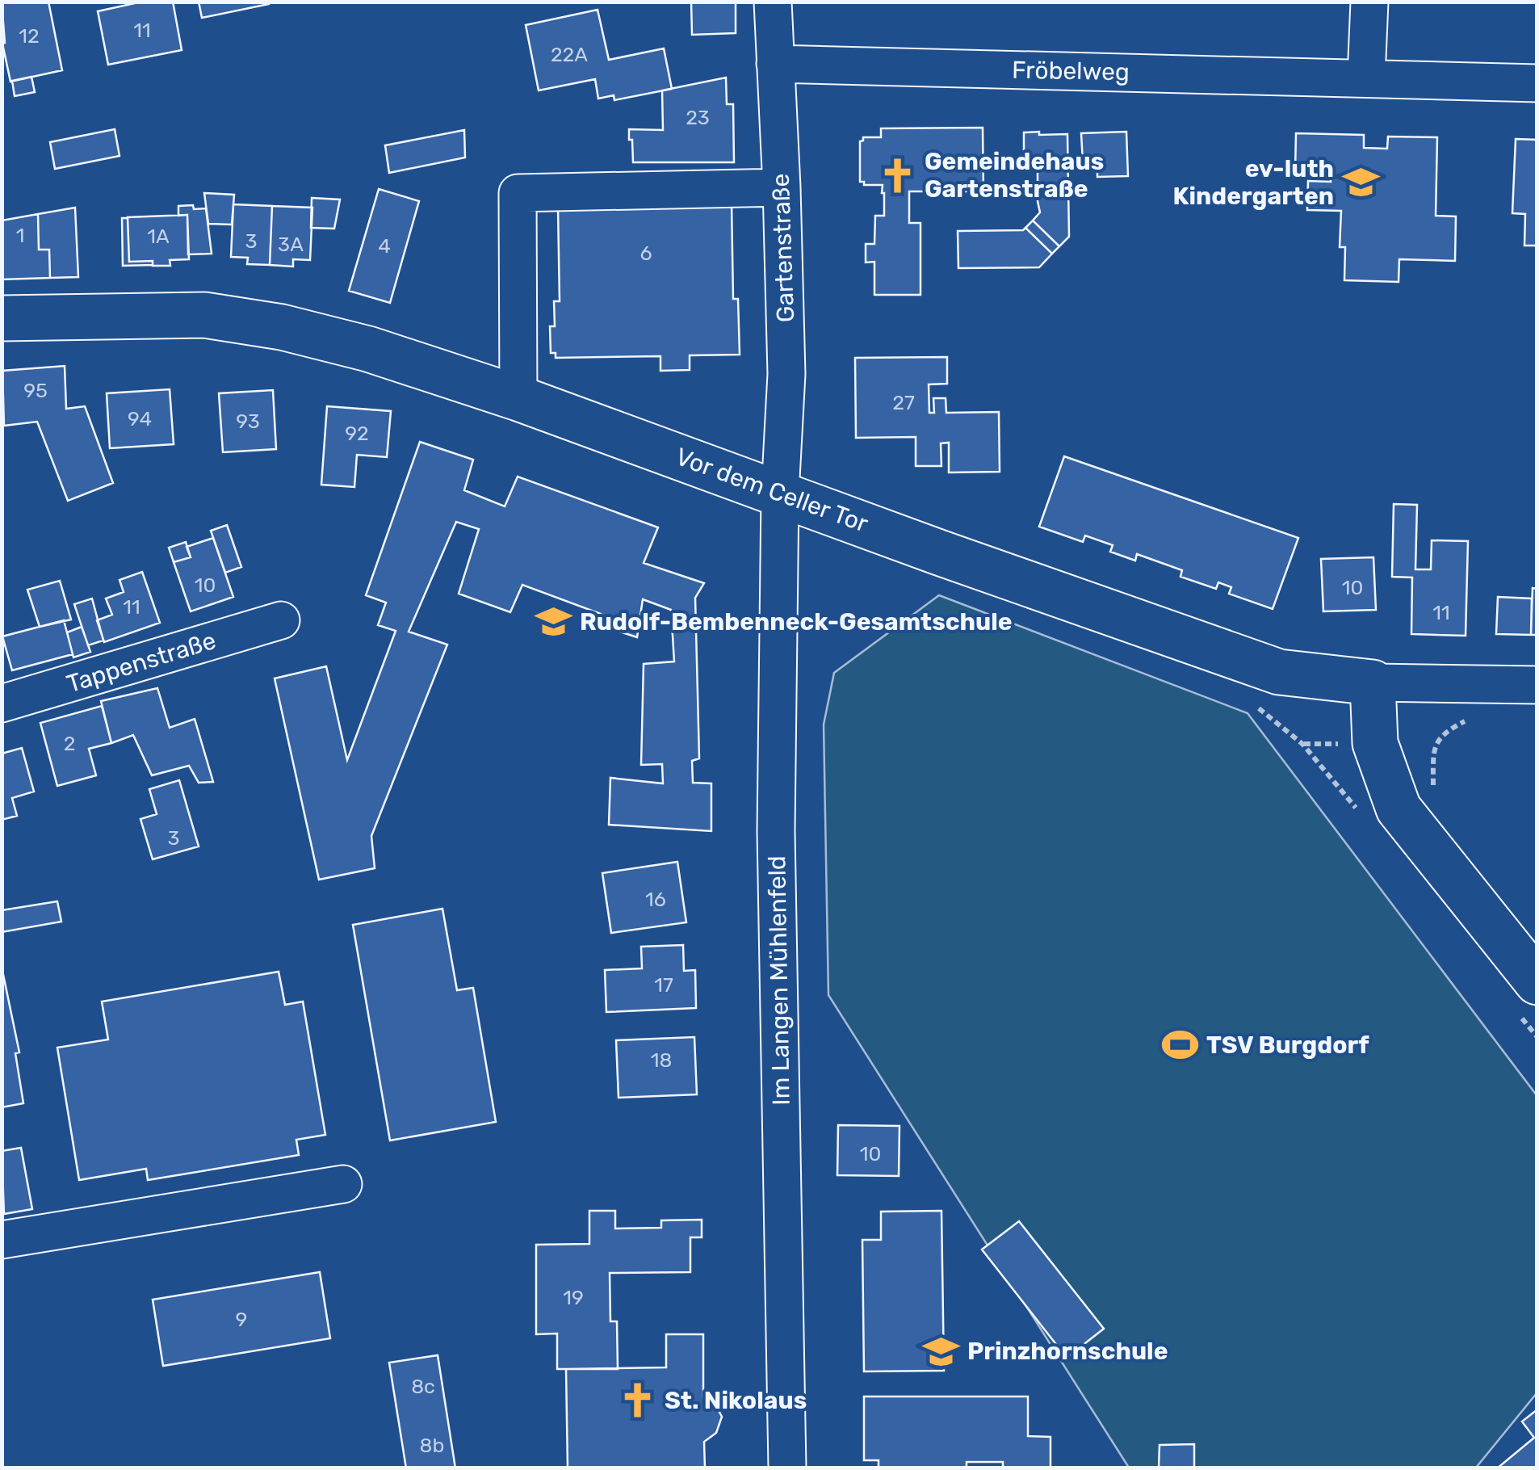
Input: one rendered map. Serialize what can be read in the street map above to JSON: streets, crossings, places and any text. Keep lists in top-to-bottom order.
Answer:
{
  "streets": {
    "main road": ["Vor dem Celler Tor"],
    "street": [
      "Fröbelweg",
      "Gartenstraße",
      "Tappenstraße",
      "Im Langen Mühlenfeld"
    ]
  },
  "crossings": [
    ["Fröbelweg", "Gartenstraße"],
    ["Gartenstraße", "Vor dem Celler Tor"],
    ["Gartenstraße", "Im Langen Mühlenfeld"],
    ["Vor dem Celler Tor", "Im Langen Mühlenfeld"]
  ],
  "places": {
    "church": ["Gemeindehaus Gartenstraße", "St. Nikolaus"],
    "school or university": ["ev-luth Kindergarten", "Rudolf-Bembenneck-Gesamtschule", "Prinzhornschule"],
    "sports": ["TSV Burgdorf"]
  },
  "house_numbers": [
    "11",
    "12",
    "22A",
    "23",
    "1",
    "1A",
    "3",
    "3A",
    "4",
    "6",
    "95",
    "27",
    "94",
    "93",
    "92",
    "10",
    "10",
    "11",
    "11",
    "2",
    "3",
    "16",
    "17",
    "18",
    "10",
    "19",
    "9",
    "8c",
    "8b"
  ]
}
